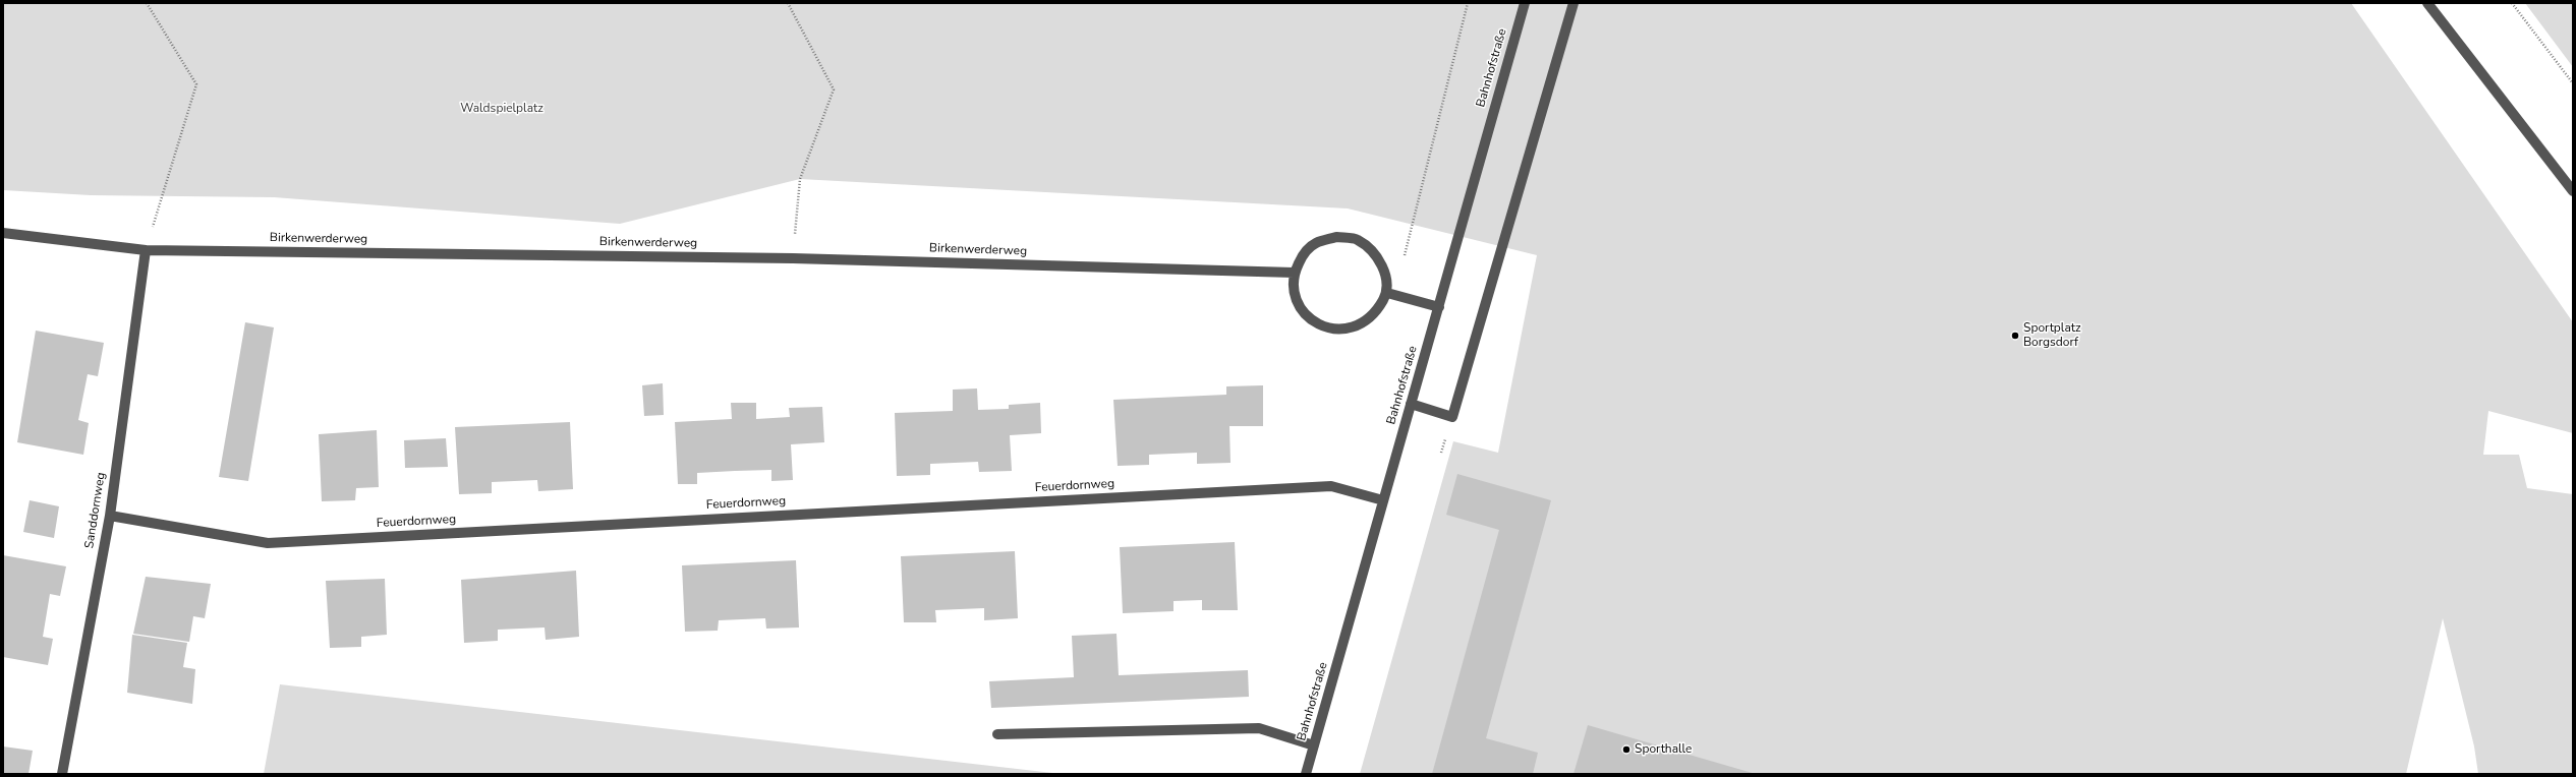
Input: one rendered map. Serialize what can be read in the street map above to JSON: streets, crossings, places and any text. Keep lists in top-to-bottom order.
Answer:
{
  "streets": {
    "street": [
      "Bahnhofstraße",
      "Birkenwerderweg",
      "Feuerdornweg",
      "Sanddornweg"
    ]
  },
  "crossings": [
    ["Bahnhofstraße", "Feuerdornweg"],
    ["Birkenwerderweg", "Sanddornweg"],
    ["Feuerdornweg", "Sanddornweg"]
  ],
  "parks": ["Waldspielplatz"],
  "places": ["Sportplatz Borgsdorf", "Sporthalle"]
}
